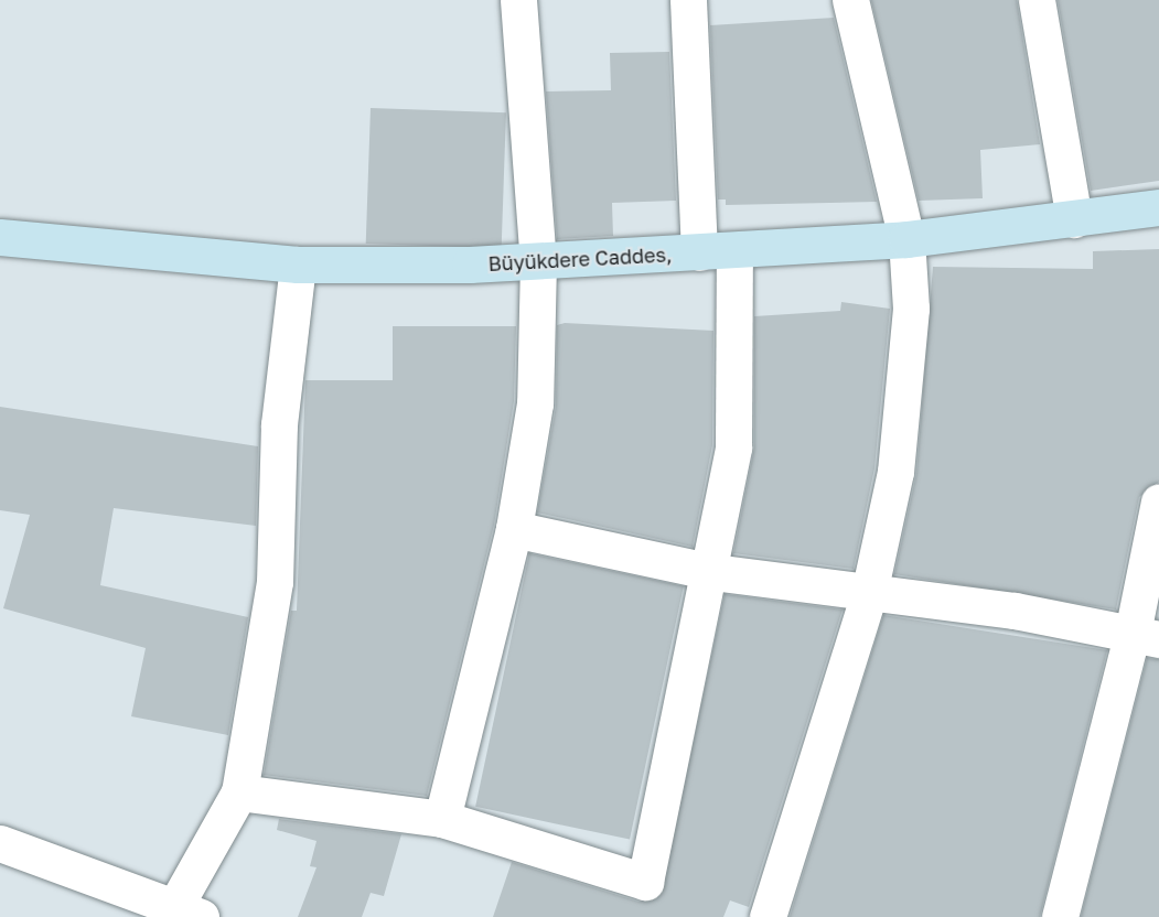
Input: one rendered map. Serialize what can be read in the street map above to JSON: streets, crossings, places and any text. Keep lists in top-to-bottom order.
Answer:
{
  "streets": {
    "street": ["Büyükdere Caddes,"]
  }
}
